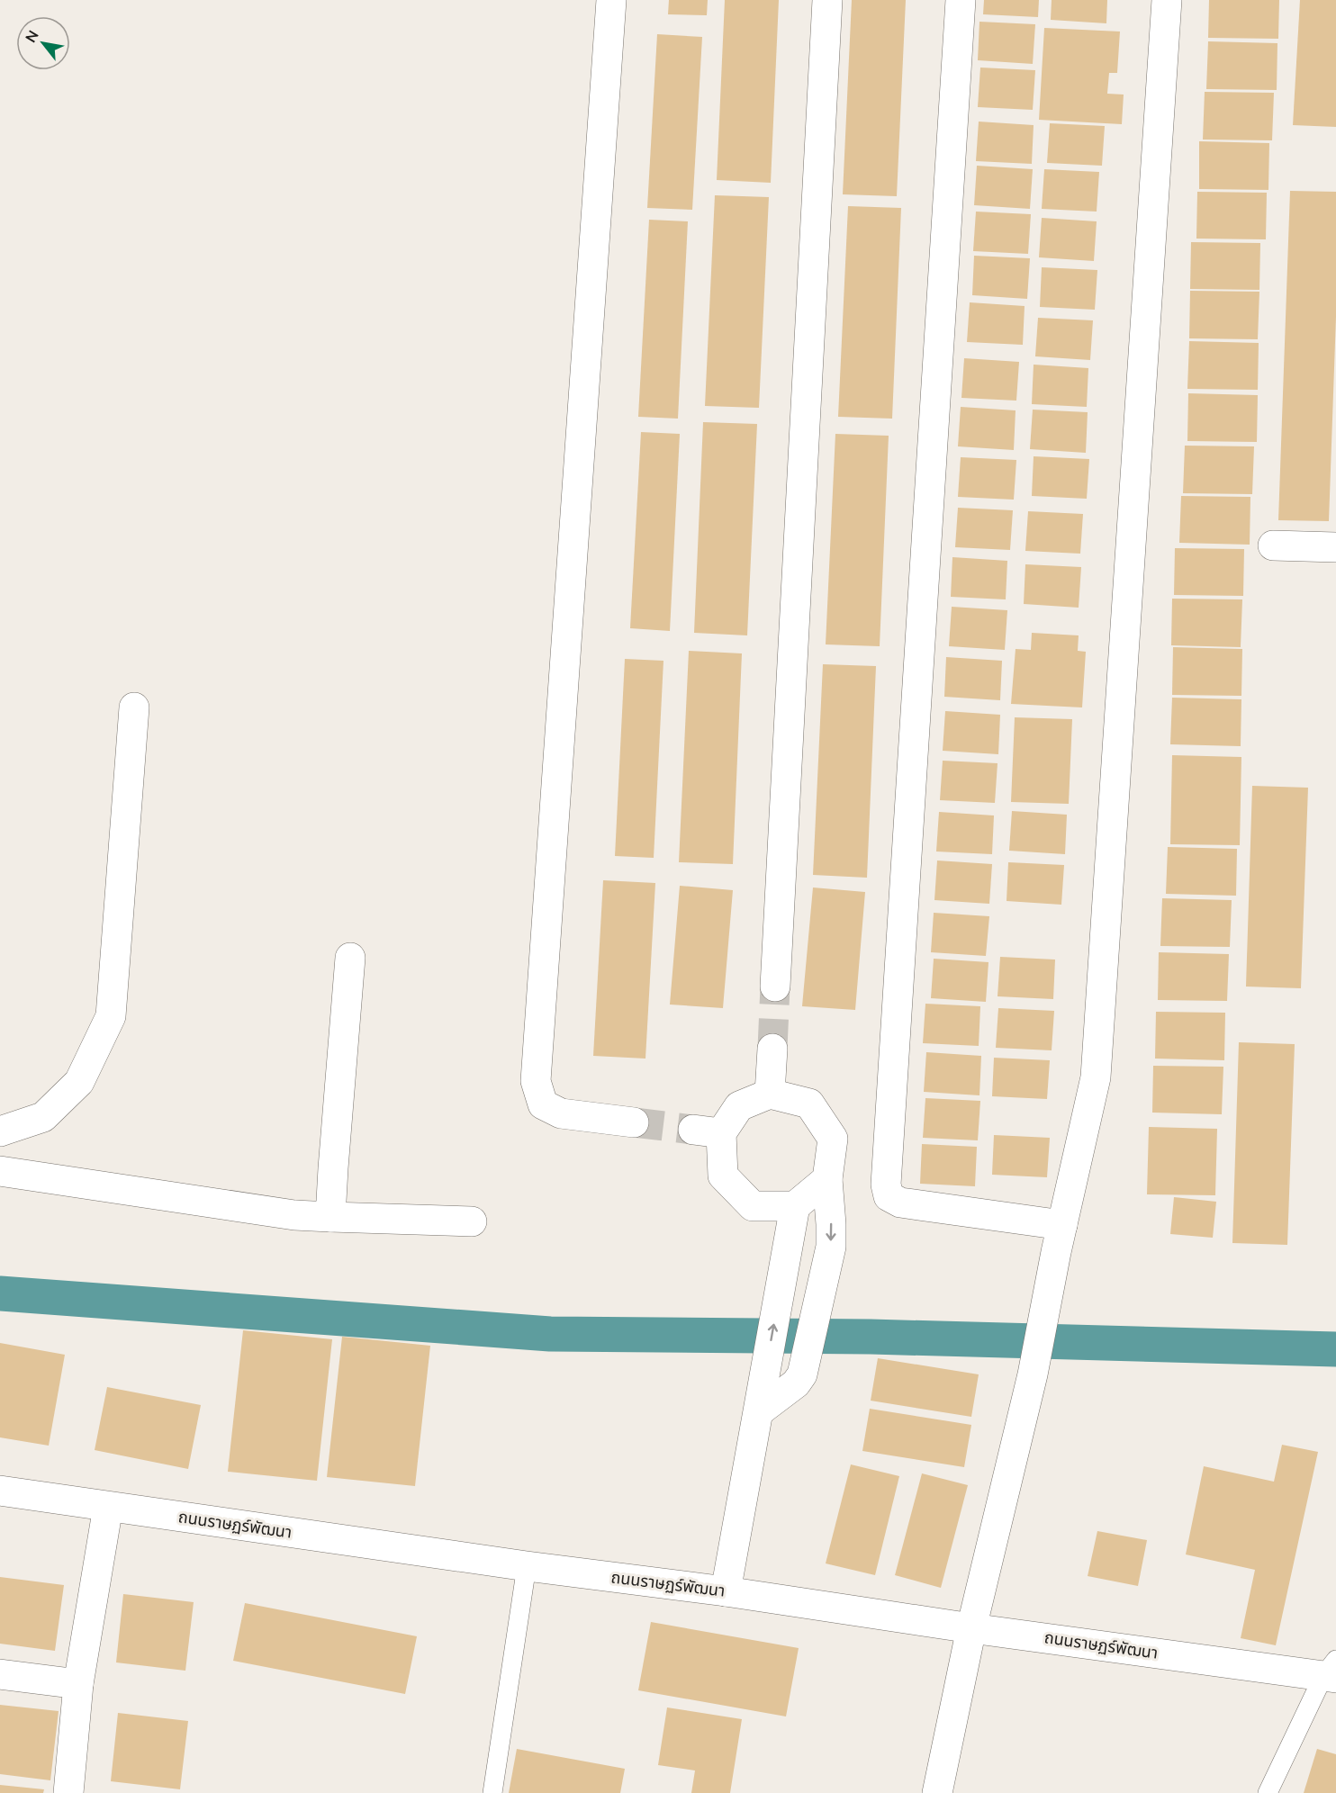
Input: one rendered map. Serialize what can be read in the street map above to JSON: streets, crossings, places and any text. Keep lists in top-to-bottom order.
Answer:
{
  "streets": {
    "street": ["ถนนราษฏร์พัฒนา"]
  },
  "north": "top left"
}
